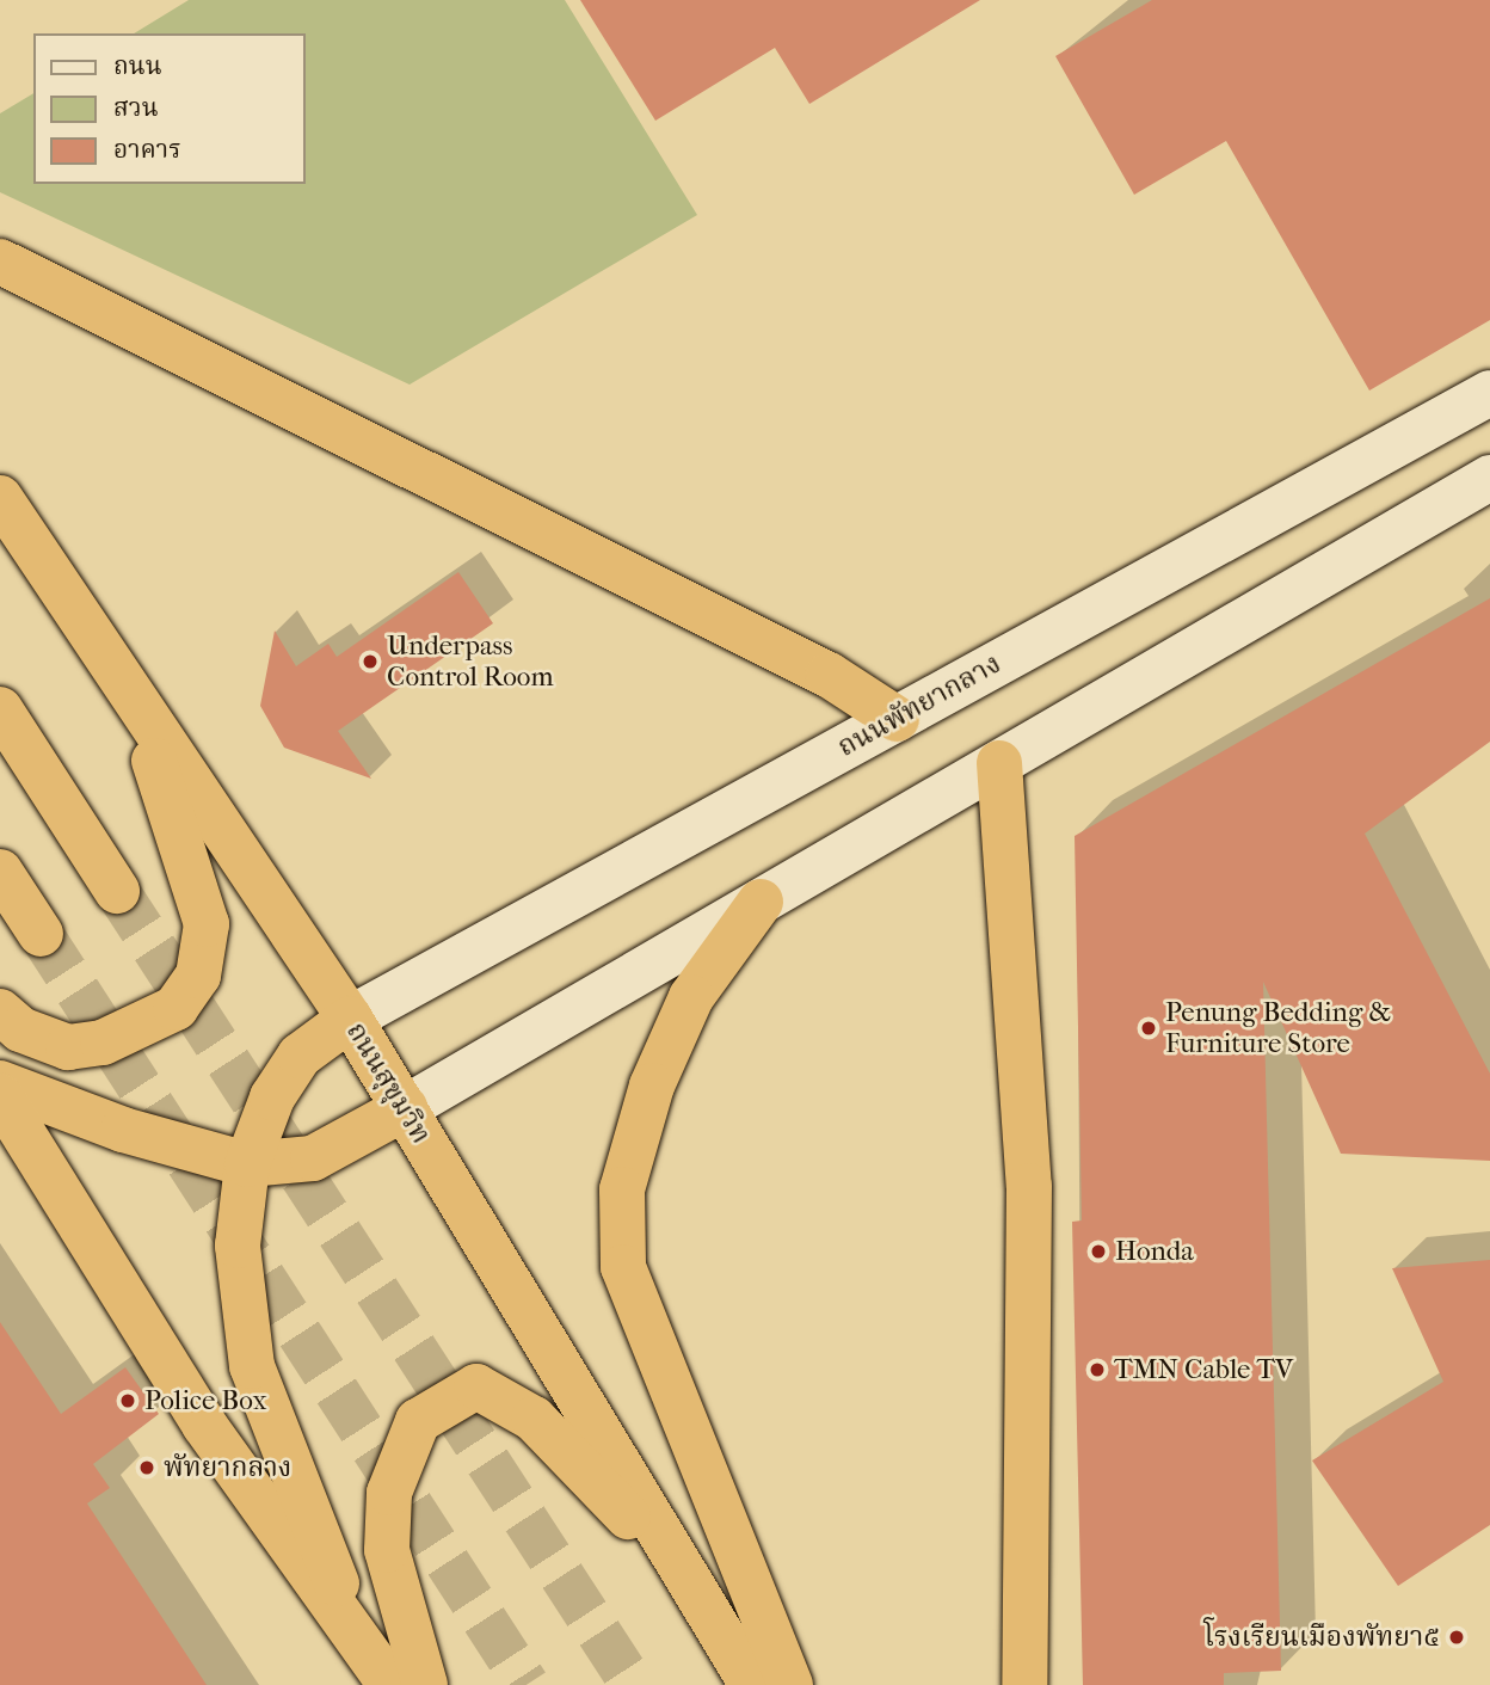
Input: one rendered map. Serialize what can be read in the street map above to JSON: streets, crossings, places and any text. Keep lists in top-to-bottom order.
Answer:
{
  "streets": {
    "highway": ["ถนนสุขุมวิท"],
    "main road": ["ถนนพัทยากลาง"]
  },
  "crossings": [
    ["ถนนพัทยากลาง", "ถนนสุขุมวิท"]
  ],
  "places": [
    "Underpass Control Room",
    "Penung Bedding & Furniture Store",
    "Honda",
    "TMN Cable TV",
    "Police Box",
    "พัทยากลาง",
    "โรงเรียนเมืองพัทยา๕"
  ],
  "legend": ["ถนน", "สวน", "อาคาร"]
}
